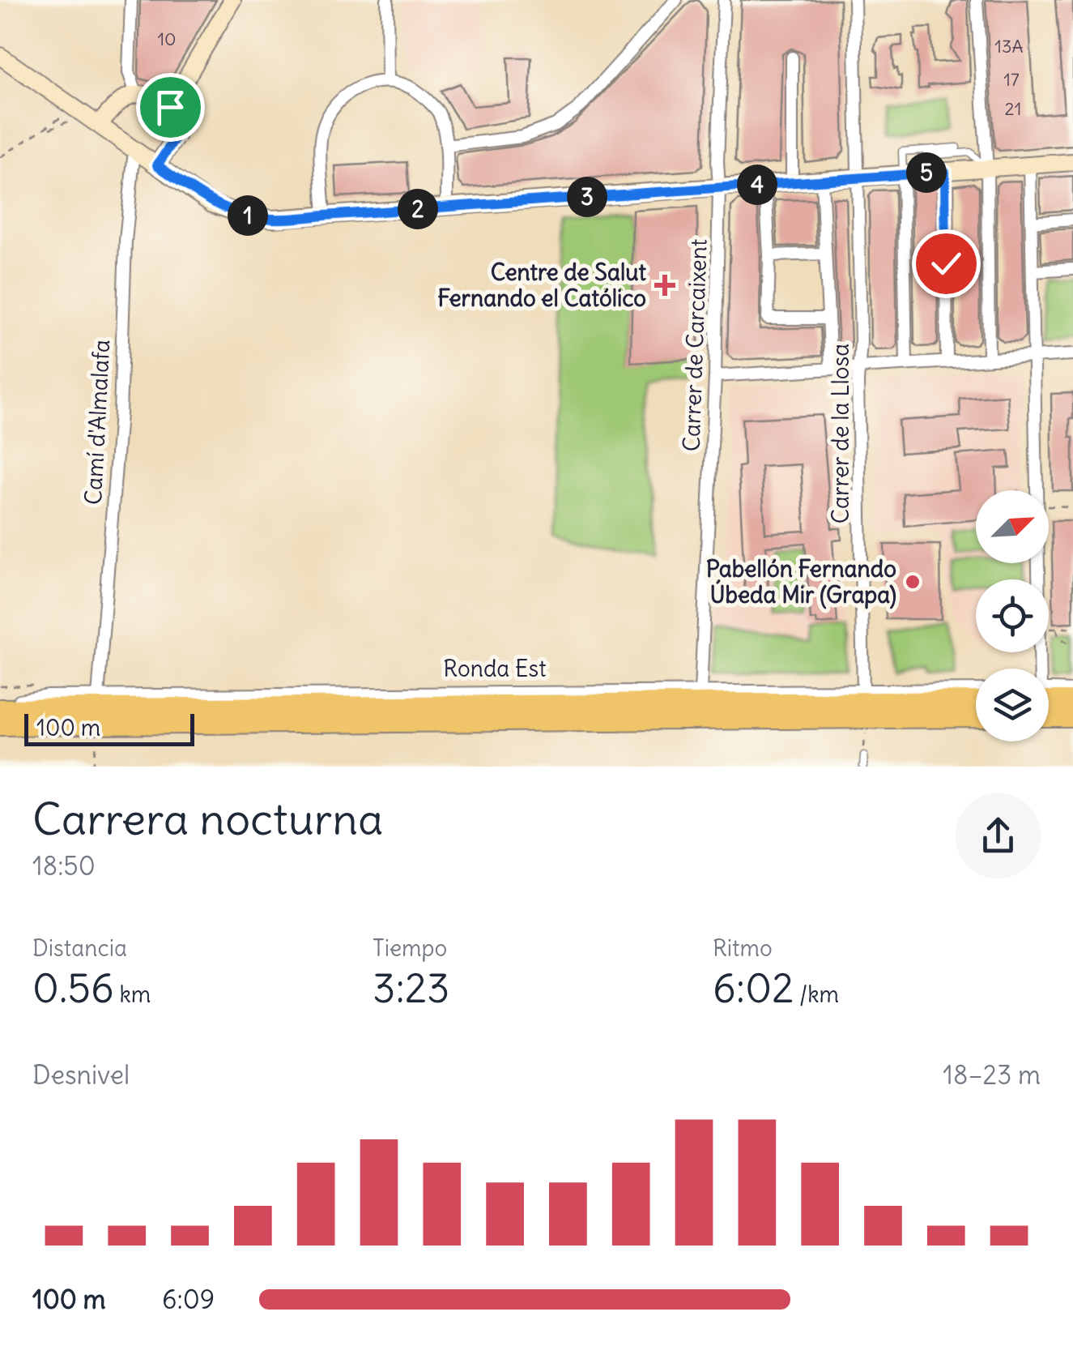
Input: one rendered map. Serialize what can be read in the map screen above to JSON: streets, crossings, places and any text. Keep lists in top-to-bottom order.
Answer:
{
  "streets": {
    "main road": ["Ronda Est"],
    "street": ["Carrer de Carcaixent", "Camí d'Almalafa", "Carrer de la Llosa"]
  },
  "crossings": [
    ["Carrer de Carcaixent", "Ronda Est"],
    ["Camí d'Almalafa", "Ronda Est"],
    ["Carrer de la Llosa", "Ronda Est"]
  ],
  "places": {
    "health": ["Centre de Salut Fernando el Católico"],
    "other": ["Pabellón Fernando Úbeda Mir (Grapa)"]
  },
  "house_numbers": [
    "10",
    "13A",
    "17",
    "21"
  ],
  "scale_bar": "100 m",
  "north": "top right",
  "page": {
    "pins": [
      "5",
      "4",
      "3",
      "2",
      "1"
    ],
    "scale": "100 m",
    "heading": ["Carrera nocturna", "18:50"],
    "stats": [
      ["Distancia", "0.56 km"],
      ["Tiempo", "3:23"],
      ["Ritmo", "6:02 /km"]
    ],
    "chart": ["Desnivel", "18–23 m"],
    "list": [
      {
        "name": "100 m",
        "note": "6:09"
      }
    ]
  }
}
